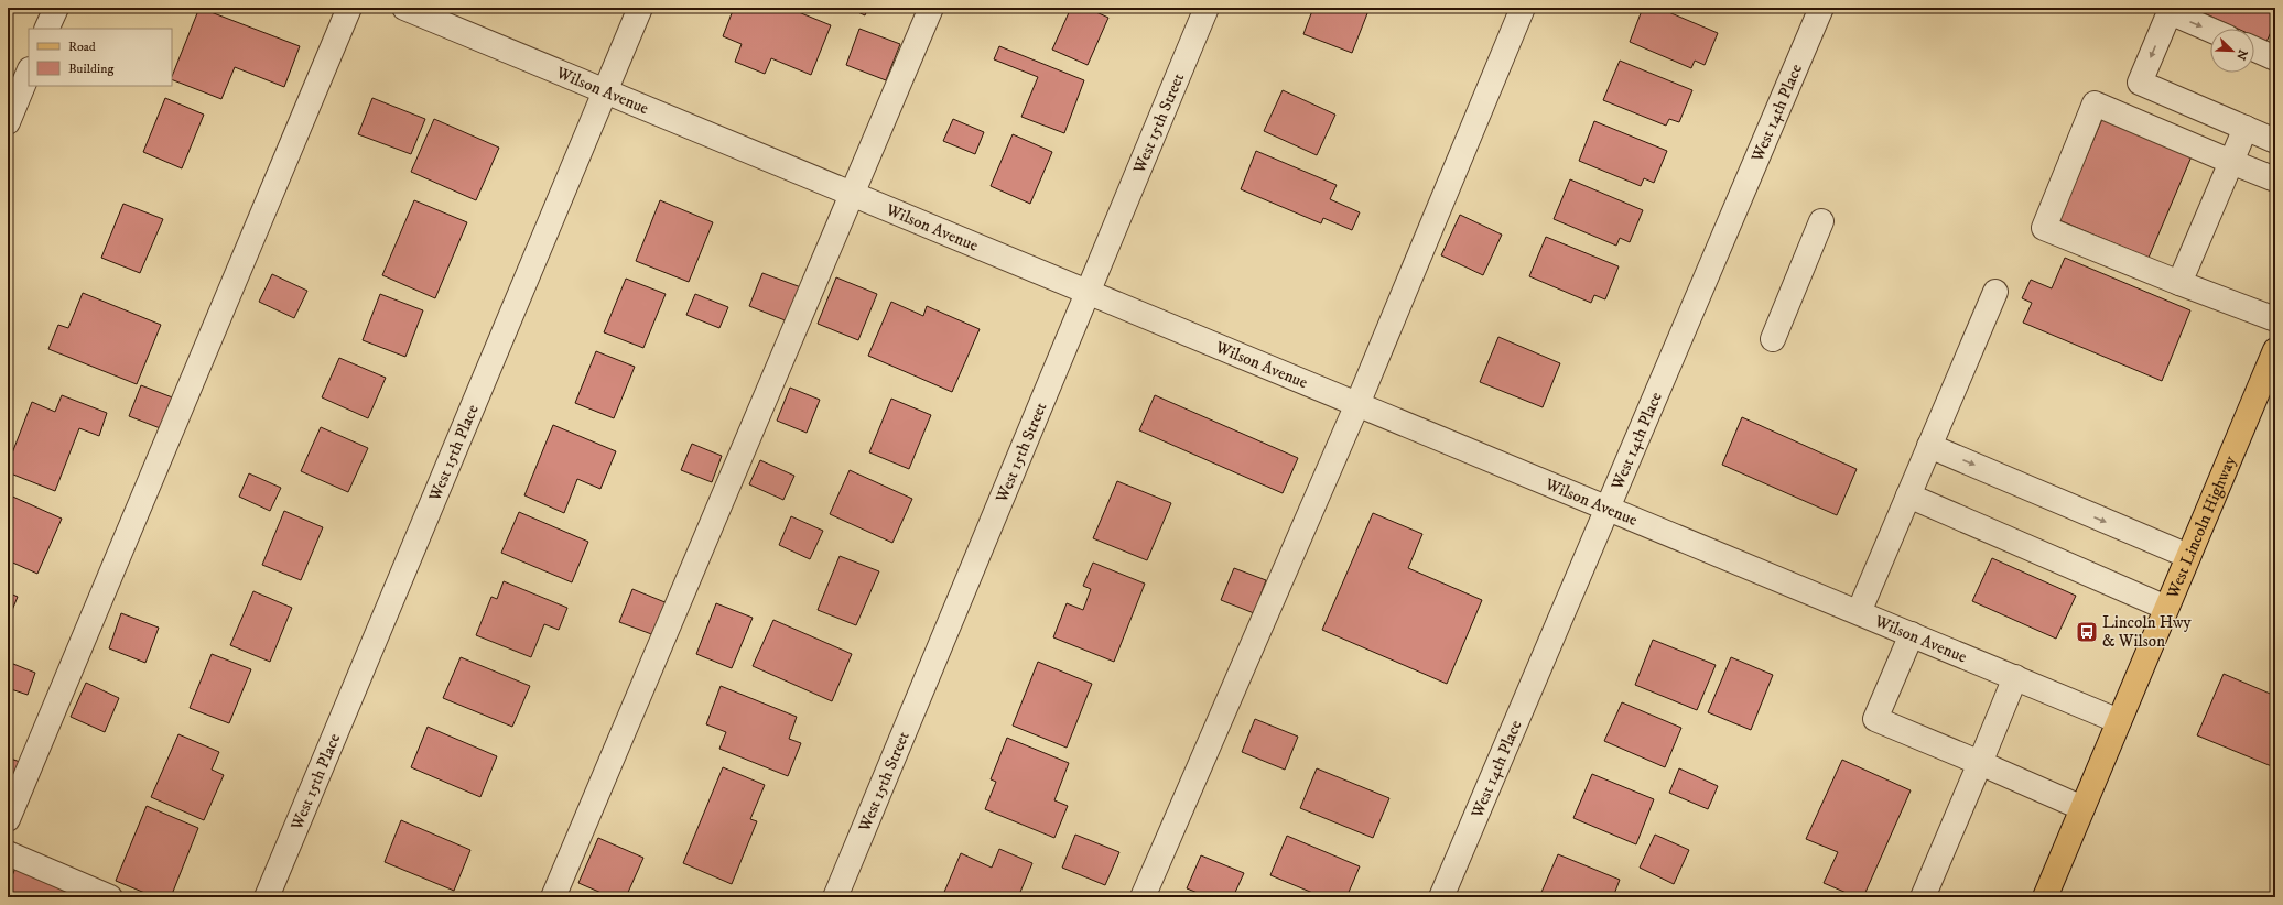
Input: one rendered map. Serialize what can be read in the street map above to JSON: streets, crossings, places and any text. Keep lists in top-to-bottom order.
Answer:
{
  "streets": {
    "main road": ["West Lincoln Highway"],
    "street": [
      "Wilson Avenue",
      "West 14th Place",
      "West 15th Street",
      "West 15th Place"
    ]
  },
  "crossings": [
    ["Wilson Avenue", "West 14th Place"],
    ["Wilson Avenue", "West 15th Street"],
    ["Wilson Avenue", "West 15th Place"],
    ["Wilson Avenue", "West Lincoln Highway"]
  ],
  "places": {
    "bus stop": ["Lincoln Hwy & Wilson"]
  },
  "legend": ["Road", "Building"],
  "north": "bottom right"
}
